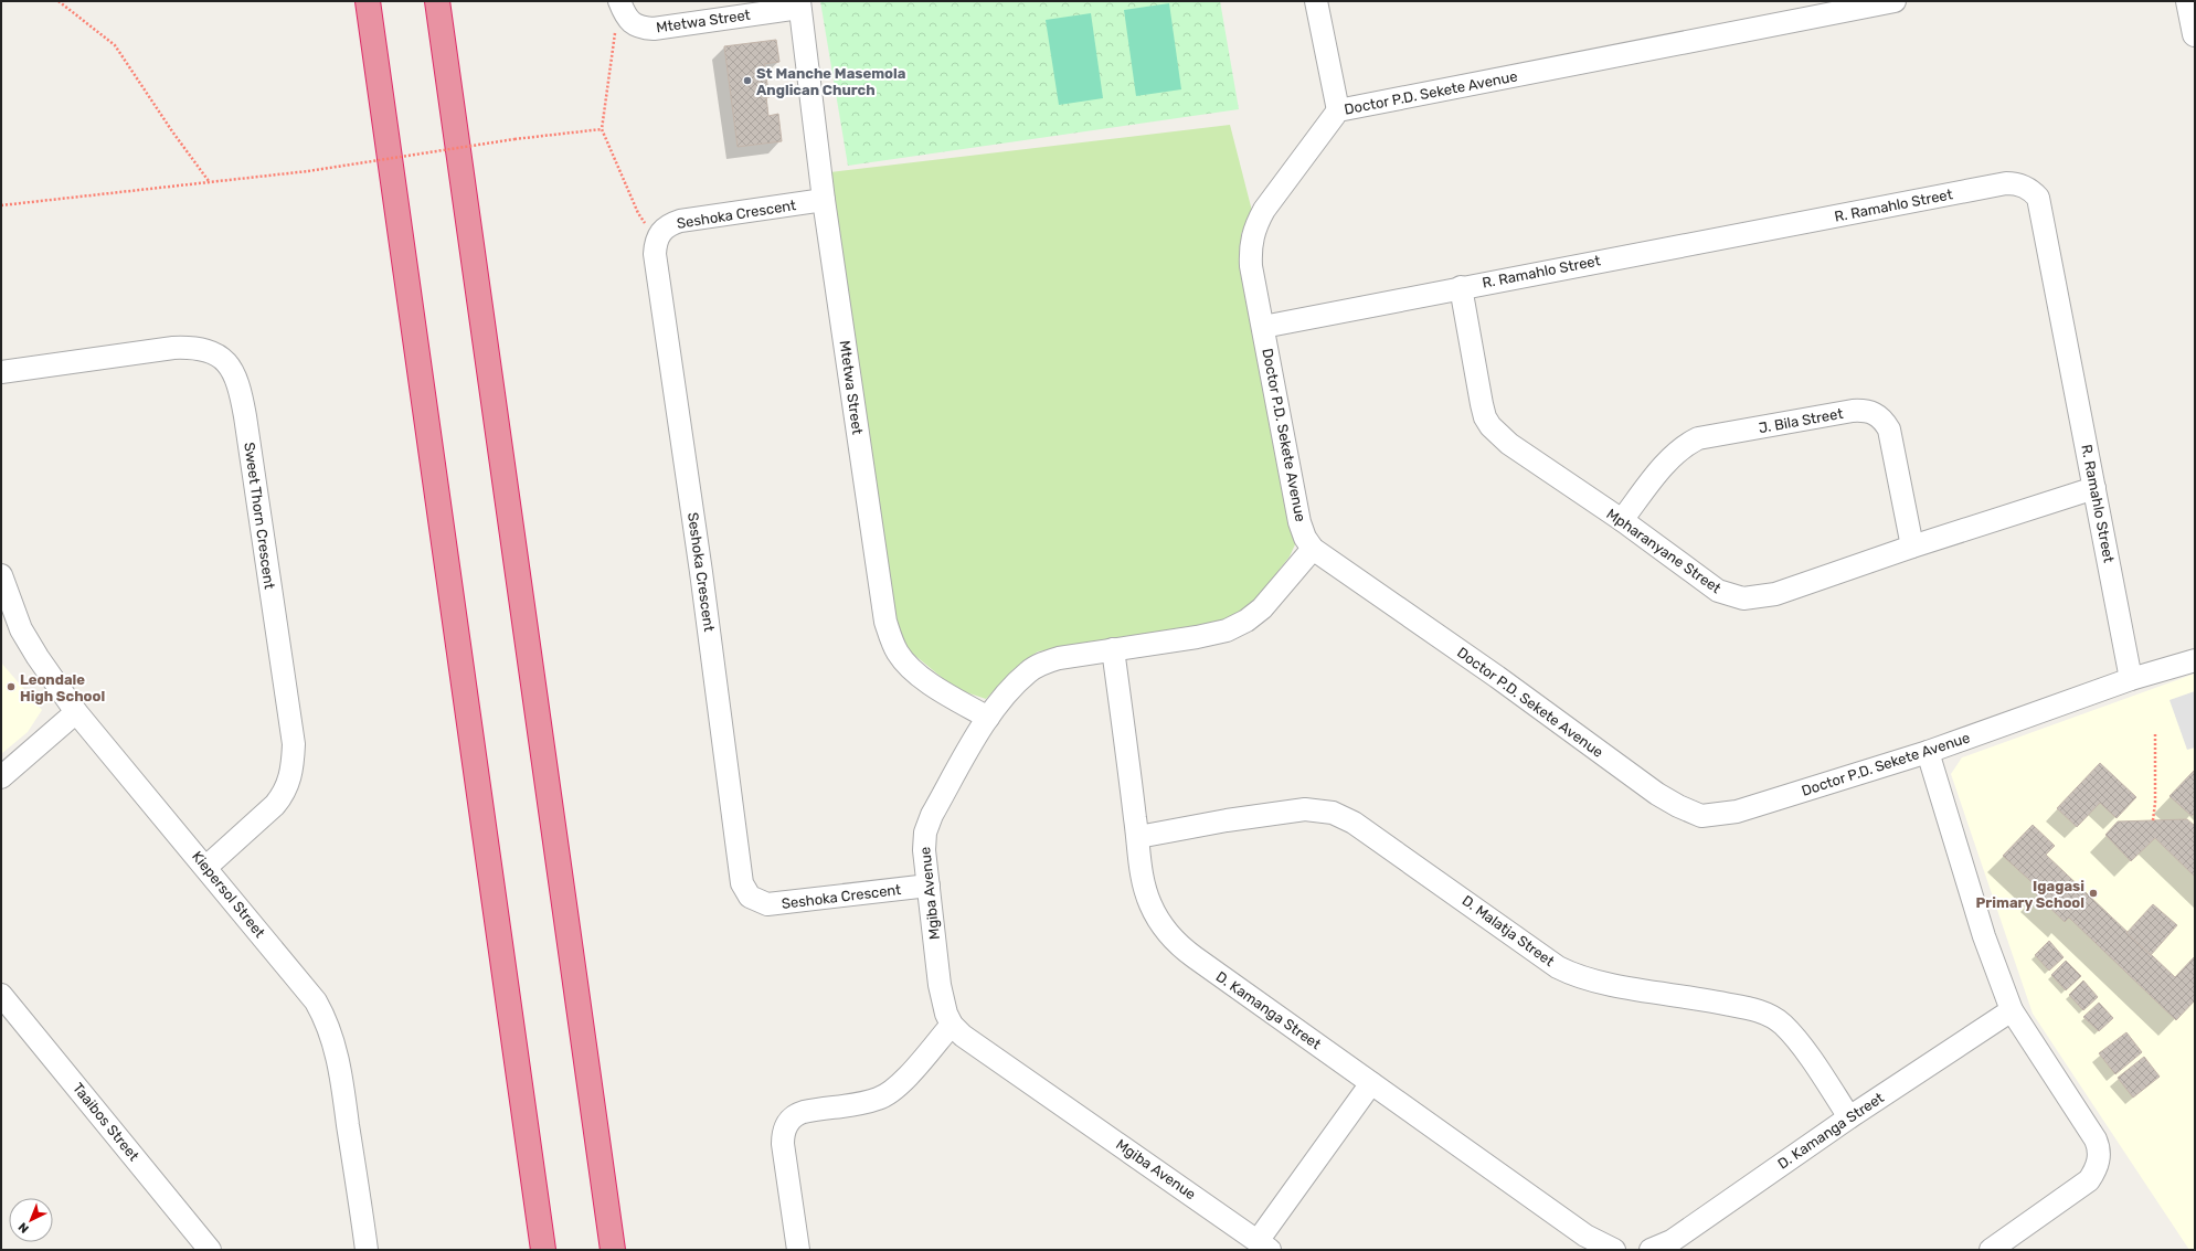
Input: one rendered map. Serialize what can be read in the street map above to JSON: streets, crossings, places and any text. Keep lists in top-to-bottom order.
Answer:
{
  "streets": {
    "street": [
      "Mtetwa Street",
      "Doctor P.D. Sekete Avenue",
      "R. Ramahlo Street",
      "Seshoka Crescent",
      "J. Bila Street",
      "Sweet Thorn Crescent",
      "Mpharanyane Street",
      "Mgiba Avenue",
      "Kiepersol Street",
      "D. Malatja Street",
      "D. Kamanga Street",
      "Taaibos Street"
    ]
  },
  "crossings": [
    ["Mtetwa Street", "Seshoka Crescent"],
    ["Mtetwa Street", "Mgiba Avenue"],
    ["Doctor P.D. Sekete Avenue", "R. Ramahlo Street"],
    ["Doctor P.D. Sekete Avenue", "Mgiba Avenue"],
    ["R. Ramahlo Street", "Mpharanyane Street"],
    ["Seshoka Crescent", "Mgiba Avenue"],
    ["J. Bila Street", "Mpharanyane Street"],
    ["Sweet Thorn Crescent", "Kiepersol Street"],
    ["Mgiba Avenue", "D. Kamanga Street"],
    ["D. Malatja Street", "D. Kamanga Street"]
  ],
  "places": ["St Manche Masemola Anglican Church", "Leondale High School", "Igagasi Primary School"],
  "north": "bottom left"
}
